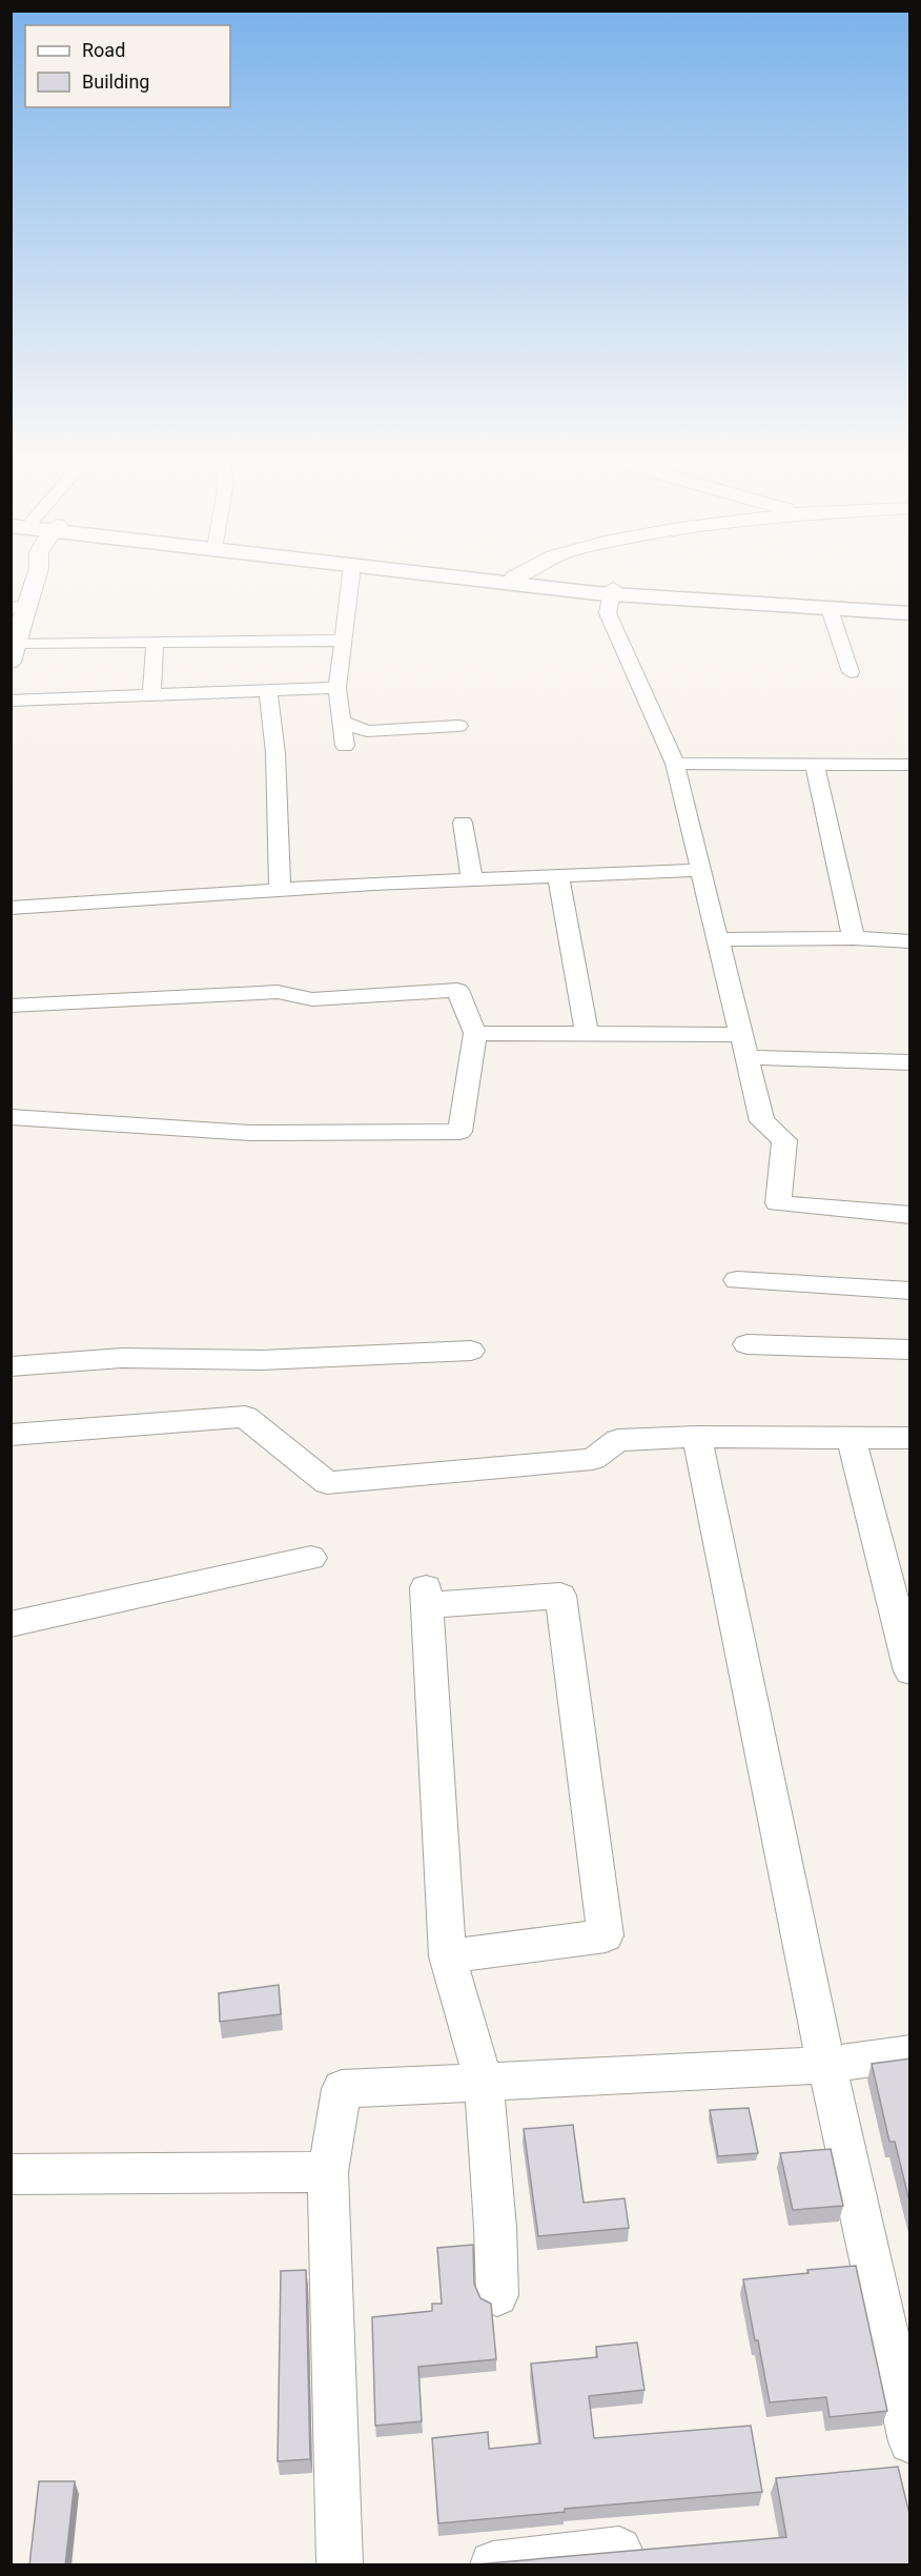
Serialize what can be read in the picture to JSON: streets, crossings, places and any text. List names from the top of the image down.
{
  "legend": ["Road", "Building"]
}
